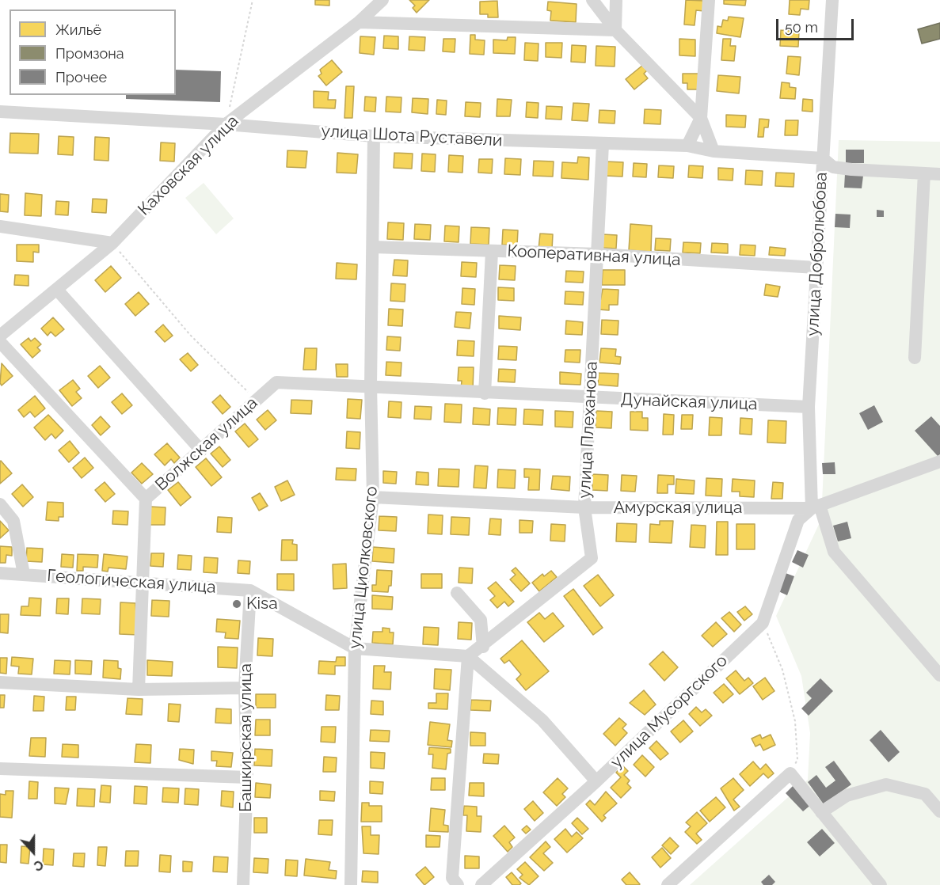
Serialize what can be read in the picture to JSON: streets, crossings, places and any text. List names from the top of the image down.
{
  "streets": {
    "street": [
      "улица Шота Руставели",
      "Каховская улица",
      "улица Добролюбова",
      "Кооперативная улица",
      "Дунайская улица",
      "улица Плеханова",
      "Волжская улица",
      "Амурская улица",
      "улица Циолковского",
      "Геологическая улица",
      "улица Мусоргского",
      "Башкирская улица"
    ]
  },
  "crossings": [
    ["улица Шота Руставели", "Каховская улица"],
    ["улица Шота Руставели", "улица Добролюбова"],
    ["улица Шота Руставели", "улица Плеханова"],
    ["улица Шота Руставели", "улица Циолковского"],
    ["улица Добролюбова", "Кооперативная улица"],
    ["улица Добролюбова", "Дунайская улица"],
    ["улица Добролюбова", "Амурская улица"],
    ["улица Добролюбова", "улица Мусоргского"],
    ["Кооперативная улица", "улица Плеханова"],
    ["Кооперативная улица", "улица Циолковского"],
    ["Дунайская улица", "улица Плеханова"],
    ["Дунайская улица", "Волжская улица"],
    ["Дунайская улица", "улица Циолковского"],
    ["улица Плеханова", "Амурская улица"],
    ["улица Плеханова", "Геологическая улица"],
    ["Волжская улица", "улица Циолковского"],
    ["Волжская улица", "Геологическая улица"],
    ["Амурская улица", "улица Циолковского"],
    ["Амурская улица", "улица Мусоргского"],
    ["улица Циолковского", "Геологическая улица"],
    ["Геологическая улица", "Башкирская улица"]
  ],
  "places": ["Kisa"],
  "legend": ["Жильё", "Промзона", "Прочее"],
  "scale_bar": "50 m",
  "north": "bottom"
}
